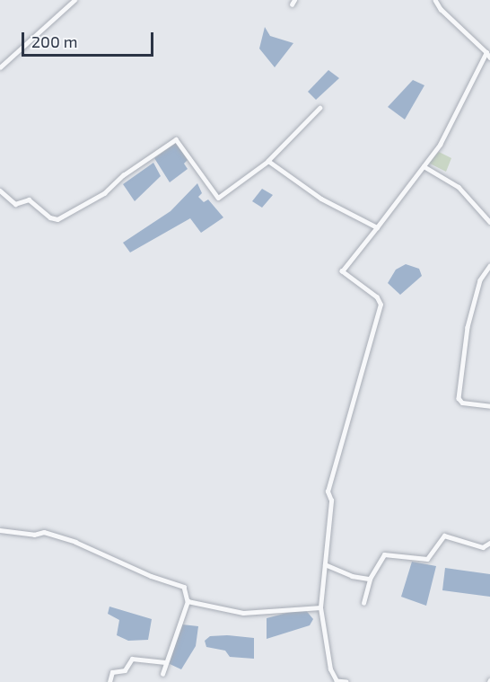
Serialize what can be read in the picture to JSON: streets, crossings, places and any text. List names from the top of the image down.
{
  "scale_bar": "200 m"
}
